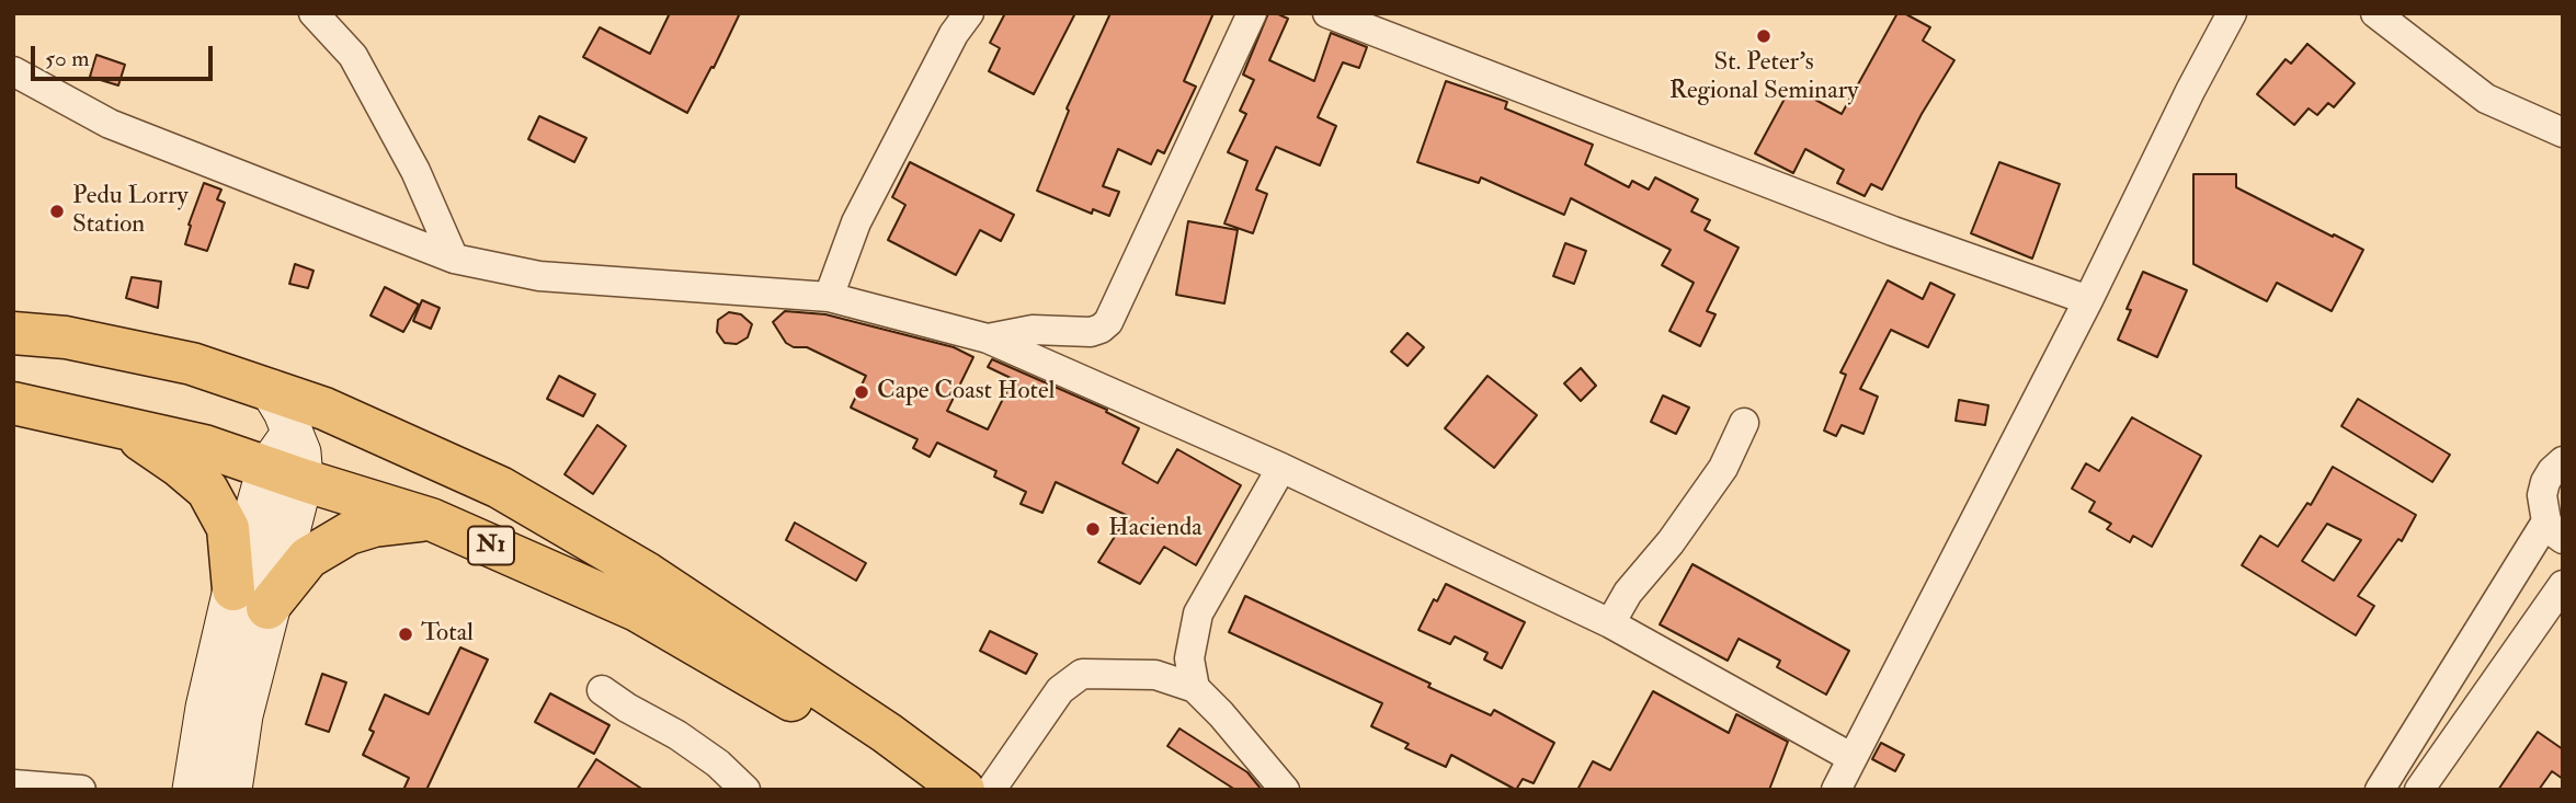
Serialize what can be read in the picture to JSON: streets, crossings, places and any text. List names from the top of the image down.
{
  "streets": {
    "highway": ["N1"]
  },
  "places": [
    "St. Peter’s Regional Seminary",
    "Pedu Lorry Station",
    "Cape Coast Hotel",
    "Hacienda",
    "Total"
  ],
  "scale_bar": "50 m"
}
